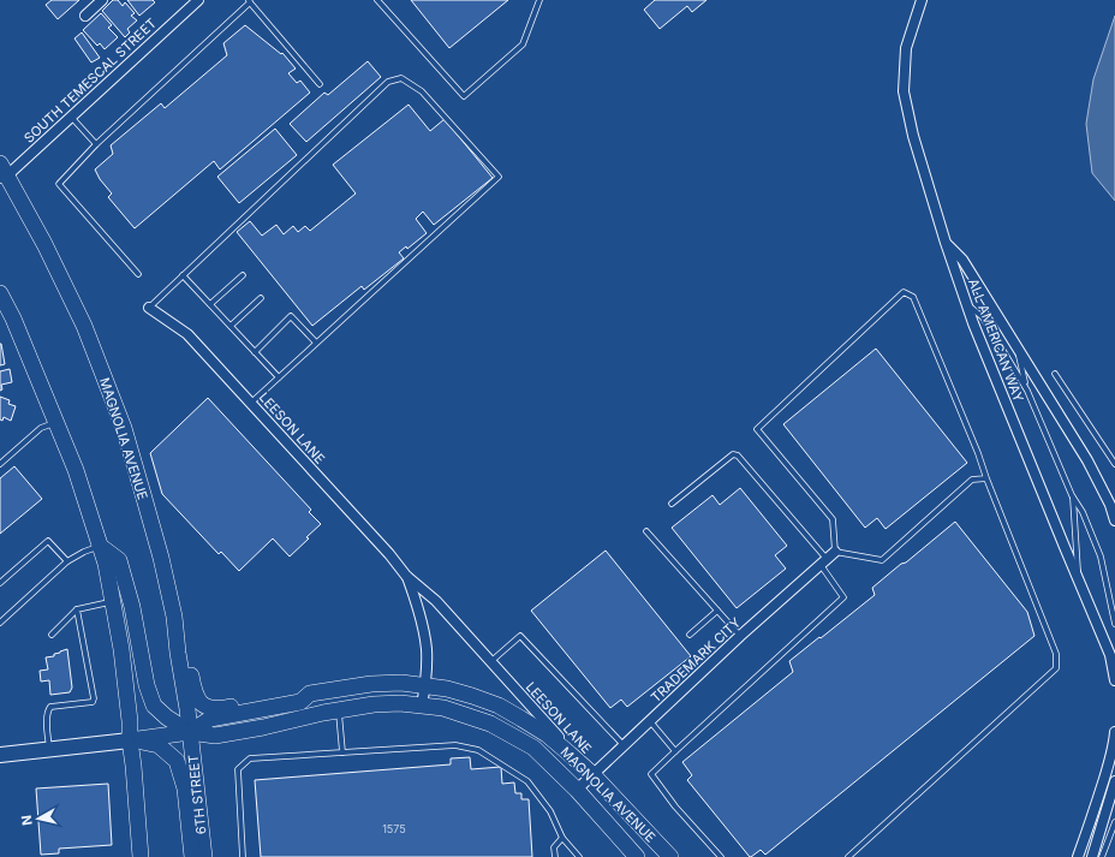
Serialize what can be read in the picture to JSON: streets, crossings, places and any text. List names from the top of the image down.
{
  "streets": {
    "main road": ["MAGNOLIA AVENUE", "6TH STREET"],
    "street": [
      "SOUTH TEMESCAL STREET",
      "ALL AMERICAN WAY",
      "LEESON LANE",
      "TRADEMARK CITY"
    ]
  },
  "crossings": [
    ["SOUTH TEMESCAL STREET", "MAGNOLIA AVENUE"],
    ["LEESON LANE", "MAGNOLIA AVENUE"],
    ["LEESON LANE", "TRADEMARK CITY"],
    ["MAGNOLIA AVENUE", "TRADEMARK CITY"],
    ["MAGNOLIA AVENUE", "6TH STREET"]
  ],
  "house_numbers": ["1575"],
  "north": "left"
}
